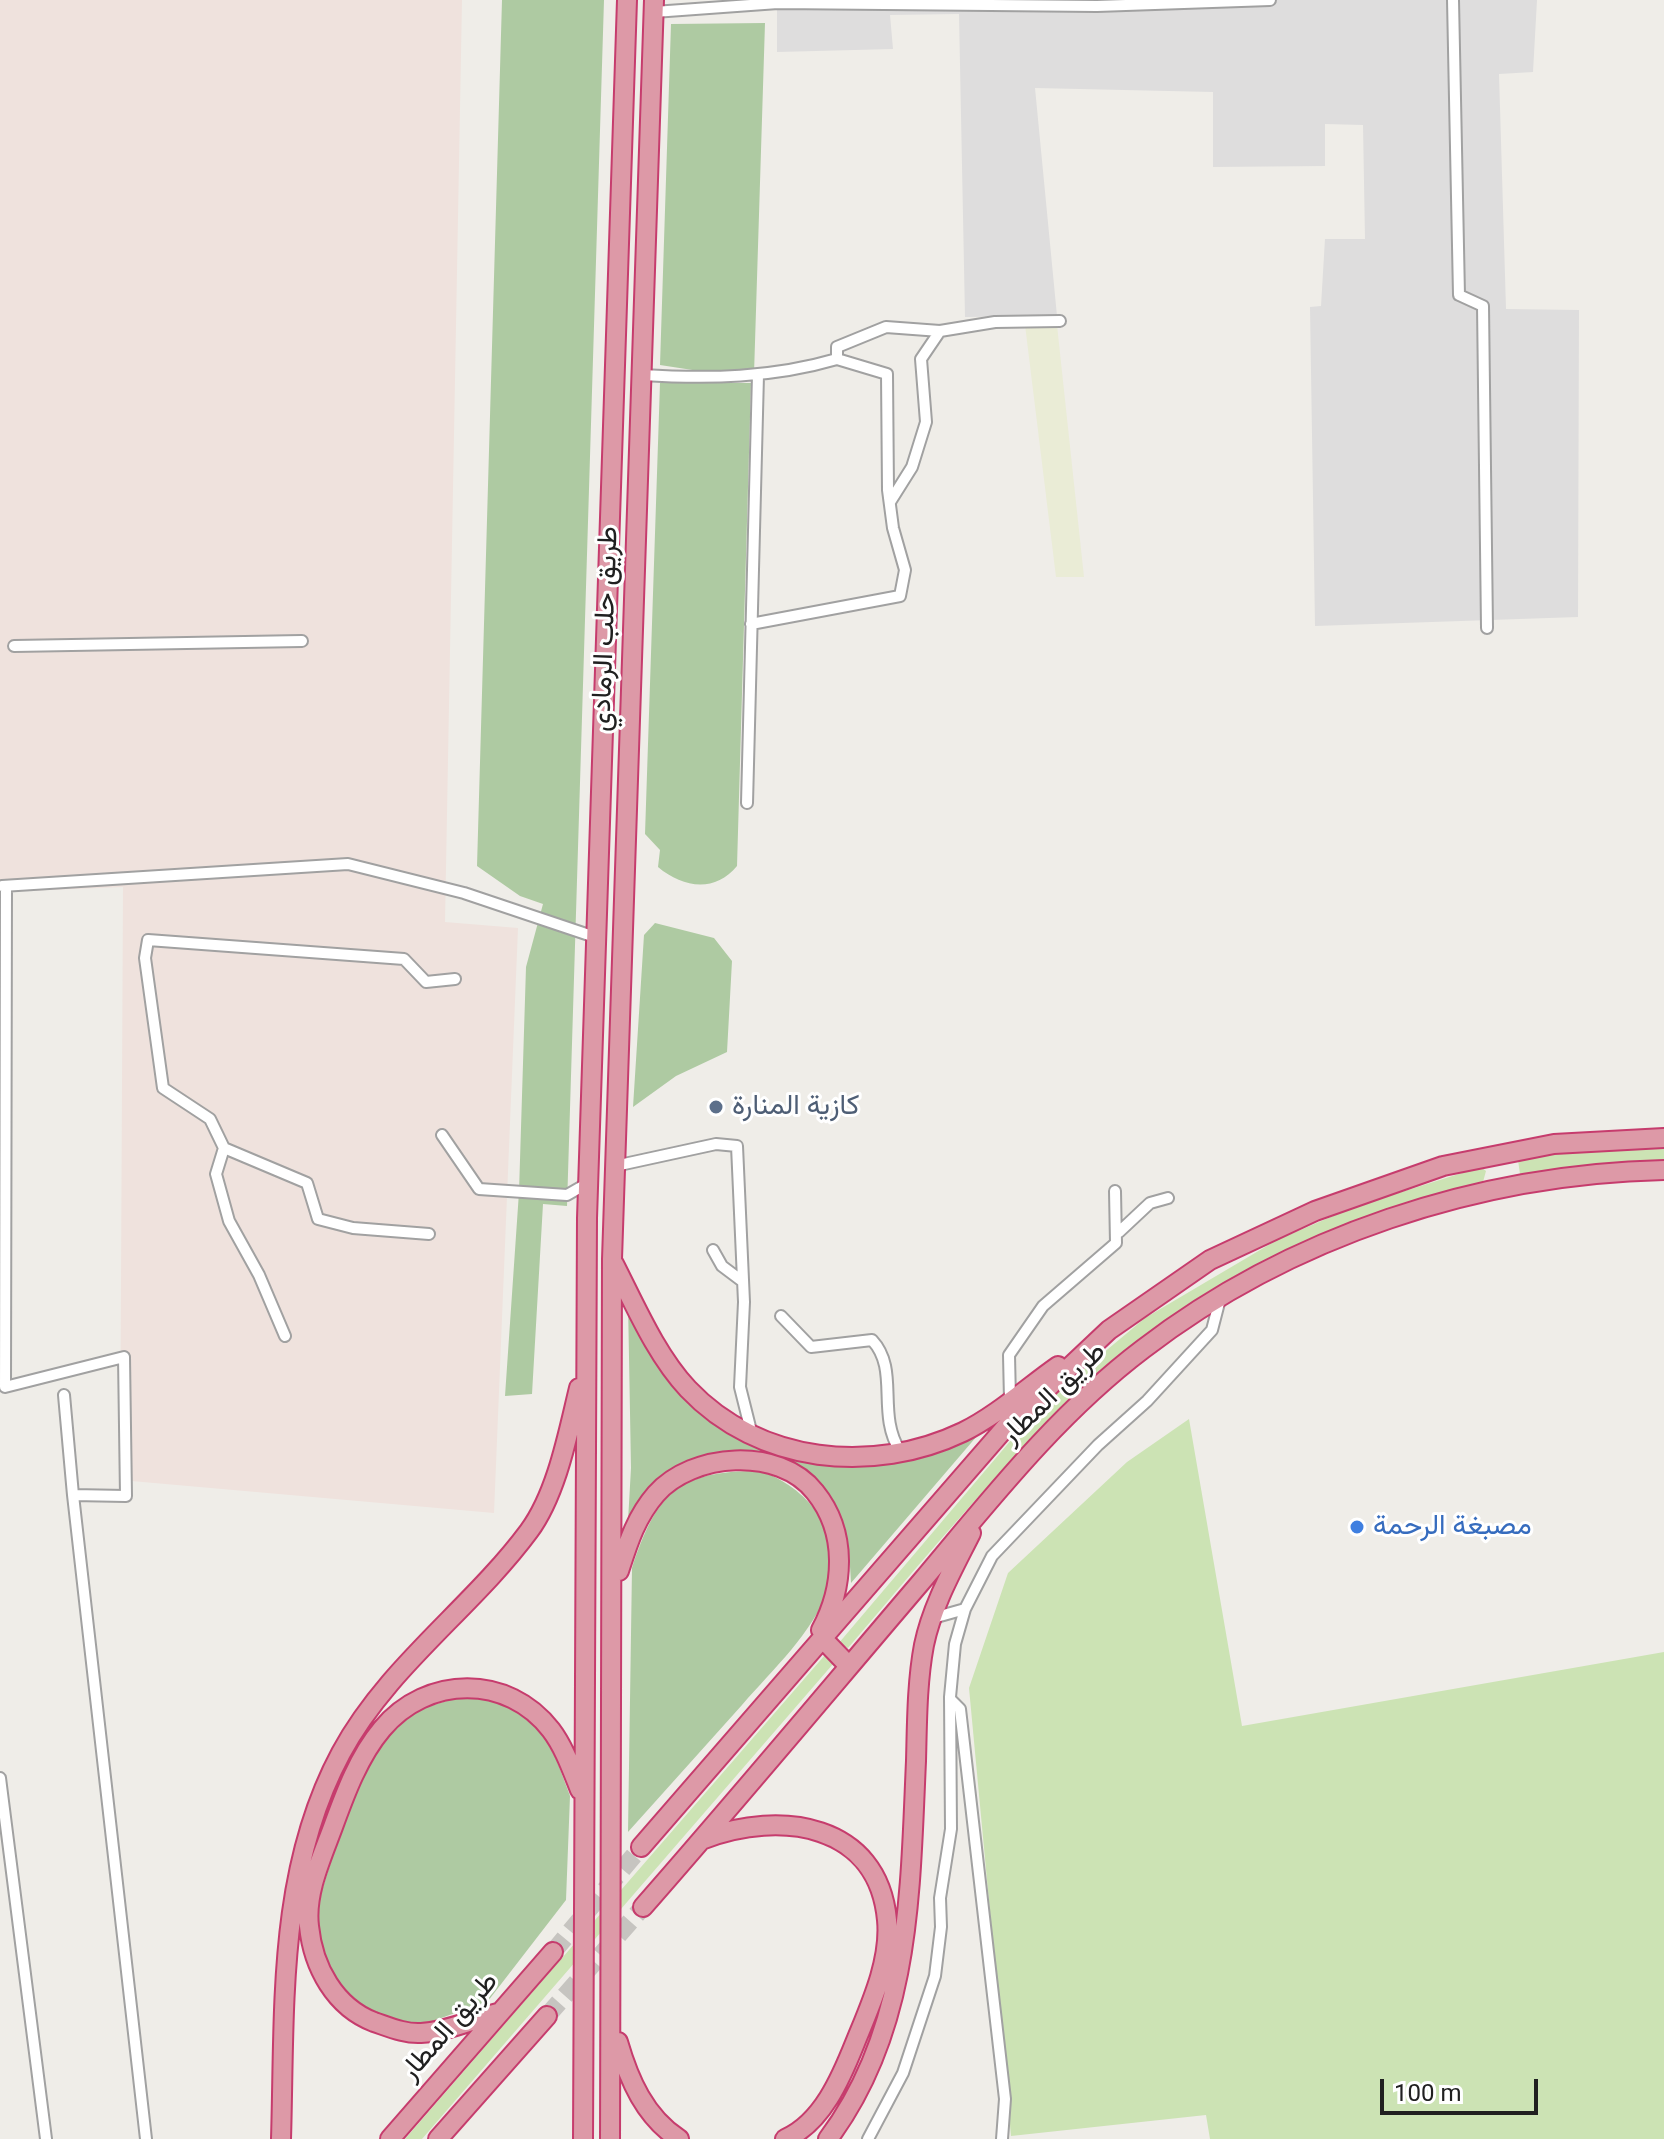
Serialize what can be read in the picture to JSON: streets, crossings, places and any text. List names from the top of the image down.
{
  "streets": {
    "highway": ["طريق حلب الرمادي", "طريق المطار"]
  },
  "places": ["كازية المنارة", "مصبغة الرحمة"],
  "scale_bar": "100 m"
}
